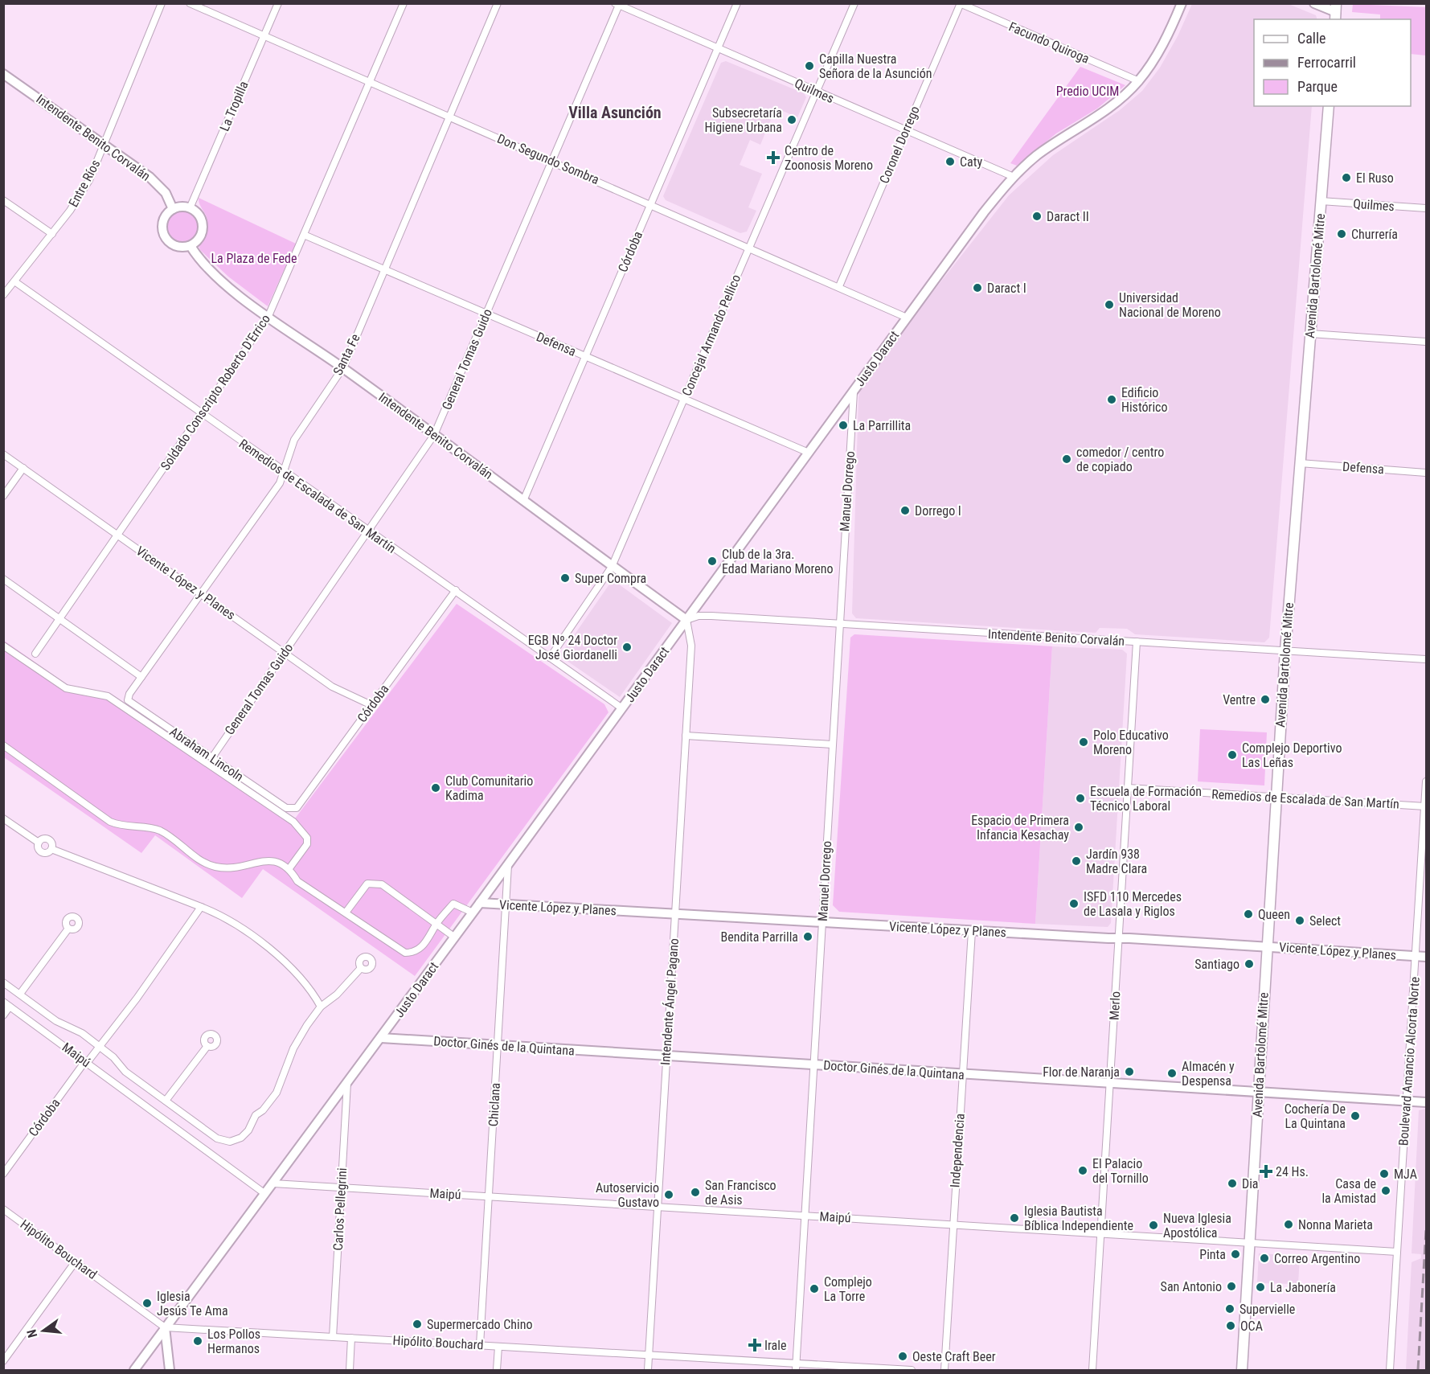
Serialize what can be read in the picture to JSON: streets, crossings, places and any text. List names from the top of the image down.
{
  "streets": {
    "main road": ["Avenida Bartolomé Mitre"],
    "street": [
      "Facundo Quiroga",
      "Quilmes",
      "La Tropilla",
      "Intendente Benito Corvalán",
      "Coronel Dorrego",
      "Don Segundo Sombra",
      "Entre Ríos",
      "Córdoba",
      "Concejal Armando Pellico",
      "Defensa",
      "Santa Fe",
      "Justo Daract",
      "General Tomas Guido",
      "Soldado Conscripto Roberto D'Errico",
      "Manuel Dorrego",
      "Remedios de Escalada de San Martín",
      "Vicente López y Planes",
      "Abraham Lincoln",
      "Intendente Ángel Pagano",
      "Merlo",
      "Doctor Ginés de la Quintana",
      "Maipú",
      "Boulevard Amancio Alcorta Norte",
      "Chiclana",
      "Independencia",
      "Carlos Pellegrini",
      "Hipólito Bouchard"
    ]
  },
  "crossings": [
    ["Facundo Quiroga", "Coronel Dorrego"],
    ["Facundo Quiroga", "Justo Daract"],
    ["Quilmes", "Coronel Dorrego"],
    ["Quilmes", "Córdoba"],
    ["Quilmes", "Avenida Bartolomé Mitre"],
    ["Quilmes", "Concejal Armando Pellico"],
    ["Quilmes", "Justo Daract"],
    ["Quilmes", "General Tomas Guido"],
    ["La Tropilla", "Intendente Benito Corvalán"],
    ["La Tropilla", "Don Segundo Sombra"],
    ["Intendente Benito Corvalán", "Entre Ríos"],
    ["Intendente Benito Corvalán", "Córdoba"],
    ["Intendente Benito Corvalán", "Avenida Bartolomé Mitre"],
    ["Intendente Benito Corvalán", "Concejal Armando Pellico"],
    ["Intendente Benito Corvalán", "Santa Fe"],
    ["Intendente Benito Corvalán", "Justo Daract"],
    ["Intendente Benito Corvalán", "General Tomas Guido"],
    ["Intendente Benito Corvalán", "Soldado Conscripto Roberto D'Errico"],
    ["Intendente Benito Corvalán", "Manuel Dorrego"],
    ["Intendente Benito Corvalán", "Intendente Ángel Pagano"],
    ["Intendente Benito Corvalán", "Merlo"],
    ["Coronel Dorrego", "Don Segundo Sombra"],
    ["Don Segundo Sombra", "Córdoba"],
    ["Don Segundo Sombra", "Concejal Armando Pellico"],
    ["Don Segundo Sombra", "Santa Fe"],
    ["Don Segundo Sombra", "Justo Daract"],
    ["Don Segundo Sombra", "General Tomas Guido"],
    ["Don Segundo Sombra", "Soldado Conscripto Roberto D'Errico"],
    ["Entre Ríos", "Remedios de Escalada de San Martín"],
    ["Córdoba", "Defensa"],
    ["Córdoba", "Remedios de Escalada de San Martín"],
    ["Córdoba", "Vicente López y Planes"],
    ["Córdoba", "Abraham Lincoln"],
    ["Córdoba", "Maipú"],
    ["Avenida Bartolomé Mitre", "Defensa"],
    ["Avenida Bartolomé Mitre", "Remedios de Escalada de San Martín"],
    ["Avenida Bartolomé Mitre", "Vicente López y Planes"],
    ["Avenida Bartolomé Mitre", "Doctor Ginés de la Quintana"],
    ["Avenida Bartolomé Mitre", "Maipú"],
    ["Concejal Armando Pellico", "Defensa"],
    ["Concejal Armando Pellico", "Remedios de Escalada de San Martín"],
    ["Defensa", "Santa Fe"],
    ["Defensa", "Justo Daract"],
    ["Defensa", "General Tomas Guido"],
    ["Defensa", "Soldado Conscripto Roberto D'Errico"],
    ["Santa Fe", "Remedios de Escalada de San Martín"],
    ["Santa Fe", "Vicente López y Planes"],
    ["Santa Fe", "Abraham Lincoln"],
    ["Justo Daract", "Manuel Dorrego"],
    ["Justo Daract", "Remedios de Escalada de San Martín"],
    ["Justo Daract", "Vicente López y Planes"],
    ["Justo Daract", "Intendente Ángel Pagano"],
    ["Justo Daract", "Doctor Ginés de la Quintana"],
    ["Justo Daract", "Maipú"],
    ["Justo Daract", "Chiclana"],
    ["Justo Daract", "Carlos Pellegrini"],
    ["Justo Daract", "Hipólito Bouchard"],
    ["General Tomas Guido", "Remedios de Escalada de San Martín"],
    ["General Tomas Guido", "Vicente López y Planes"],
    ["General Tomas Guido", "Abraham Lincoln"],
    ["Soldado Conscripto Roberto D'Errico", "Remedios de Escalada de San Martín"],
    ["Soldado Conscripto Roberto D'Errico", "Vicente López y Planes"],
    ["Manuel Dorrego", "Vicente López y Planes"],
    ["Manuel Dorrego", "Doctor Ginés de la Quintana"],
    ["Manuel Dorrego", "Maipú"],
    ["Manuel Dorrego", "Hipólito Bouchard"],
    ["Remedios de Escalada de San Martín", "Merlo"],
    ["Remedios de Escalada de San Martín", "Boulevard Amancio Alcorta Norte"],
    ["Vicente López y Planes", "Intendente Ángel Pagano"],
    ["Vicente López y Planes", "Merlo"],
    ["Vicente López y Planes", "Boulevard Amancio Alcorta Norte"],
    ["Vicente López y Planes", "Chiclana"],
    ["Vicente López y Planes", "Independencia"],
    ["Intendente Ángel Pagano", "Doctor Ginés de la Quintana"],
    ["Intendente Ángel Pagano", "Maipú"],
    ["Intendente Ángel Pagano", "Hipólito Bouchard"],
    ["Merlo", "Doctor Ginés de la Quintana"],
    ["Merlo", "Maipú"],
    ["Doctor Ginés de la Quintana", "Boulevard Amancio Alcorta Norte"],
    ["Doctor Ginés de la Quintana", "Chiclana"],
    ["Doctor Ginés de la Quintana", "Independencia"],
    ["Maipú", "Boulevard Amancio Alcorta Norte"],
    ["Maipú", "Chiclana"],
    ["Maipú", "Independencia"],
    ["Maipú", "Carlos Pellegrini"],
    ["Chiclana", "Hipólito Bouchard"],
    ["Carlos Pellegrini", "Hipólito Bouchard"]
  ],
  "districts": ["Villa Asunción"],
  "parks": ["Predio UCIM", "La Plaza de Fede"],
  "places": {
    "other": [
      "Capilla Nuestra Señora de la Asunción",
      "Subsecretaría Higiene Urbana",
      "Caty",
      "El Ruso",
      "Daract II",
      "Churrería",
      "Daract I",
      "Universidad Nacional de Moreno",
      "Edificio Histórico",
      "La Parrillita",
      "comedor / centro de copiado",
      "Dorrego I",
      "Club de la 3ra. Edad Mariano Moreno",
      "Super Compra",
      "EGB Nº 24 Doctor José Giordanelli",
      "Ventre",
      "Polo Educativo Moreno",
      "Complejo Deportivo Las Leñas",
      "Club Comunitario Kadima",
      "Escuela de Formación Técnico Laboral",
      "Espacio de Primera Infancia Kesachay",
      "Jardín 938 Madre Clara",
      "ISFD 110 Mercedes de Lasala y Riglos",
      "Queen",
      "Select",
      "Bendita Parrilla",
      "Santiago",
      "Flor de Naranja",
      "Almacén y Despensa",
      "Cochería De La Quintana",
      "El Palacio del Tornillo",
      "MJA",
      "Dia",
      "Casa de la Amistad",
      "San Francisco de Asis",
      "Autoservicio Gustavo",
      "Iglesia Bautista Bíblica Independiente",
      "Nonna Marieta",
      "Nueva Iglesia Apostólica",
      "Pinta",
      "Correo Argentino",
      "San Antonio",
      "La Jabonería",
      "Complejo La Torre",
      "Iglesia Jesús Te Ama",
      "Supervielle",
      "Supermercado Chino",
      "OCA",
      "Los Pollos Hermanos",
      "Oeste Craft Beer"
    ],
    "health": ["Centro de Zoonosis Moreno", "24 Hs.", "Irale"]
  },
  "legend": ["Calle", "Ferrocarril", "Parque"],
  "north": "left"
}
